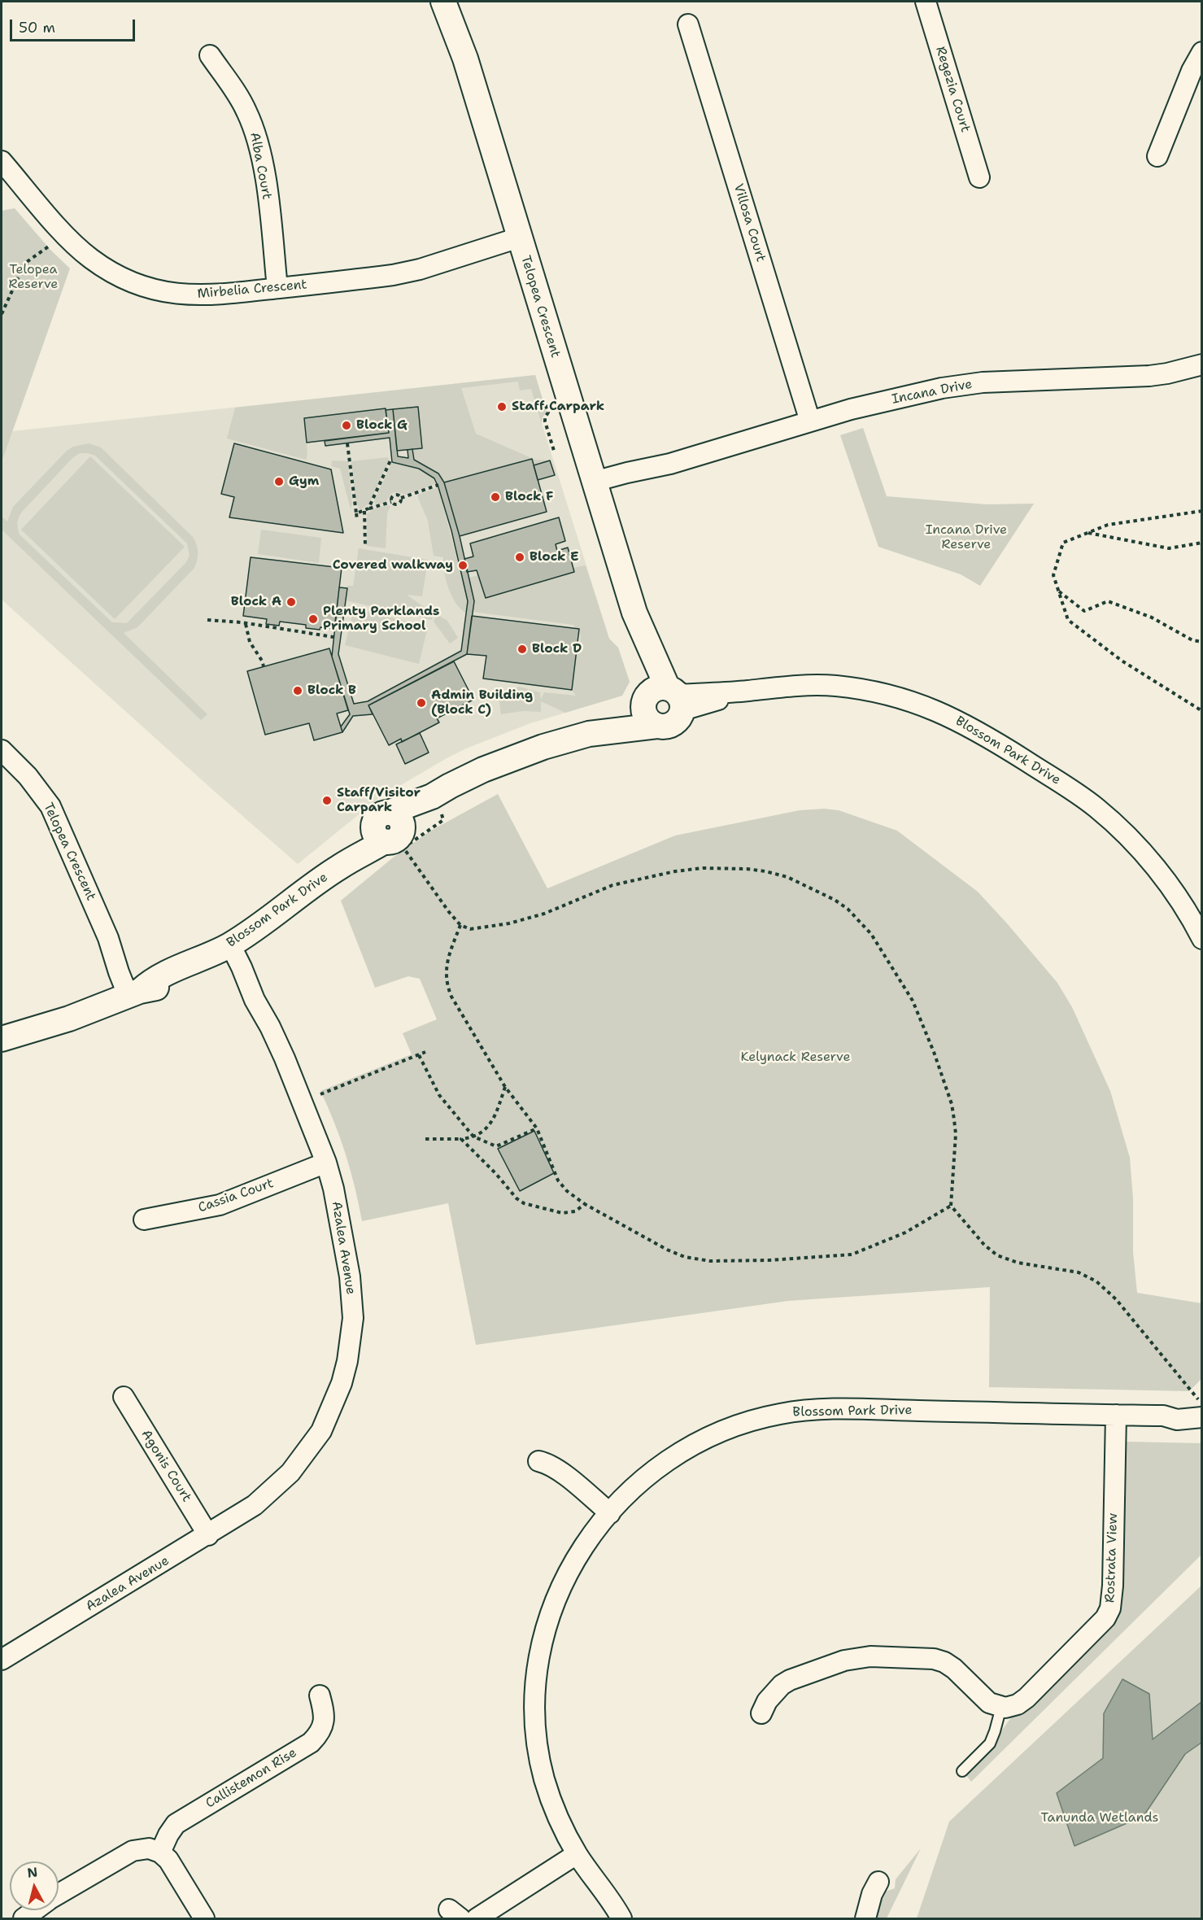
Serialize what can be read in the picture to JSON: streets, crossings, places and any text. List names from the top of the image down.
{
  "streets": {
    "street": [
      "Regezia Court",
      "Alba Court",
      "Villosa Court",
      "Mirbelia Crescent",
      "Telopea Crescent",
      "Incana Drive",
      "Blossom Park Drive",
      "Cassia Court",
      "Azalea Avenue",
      "Agonis Court",
      "Rostrata View",
      "Callistemon Rise"
    ]
  },
  "crossings": [
    ["Alba Court", "Mirbelia Crescent"],
    ["Villosa Court", "Incana Drive"],
    ["Mirbelia Crescent", "Telopea Crescent"],
    ["Telopea Crescent", "Incana Drive"],
    ["Telopea Crescent", "Blossom Park Drive"],
    ["Blossom Park Drive", "Azalea Avenue"],
    ["Blossom Park Drive", "Rostrata View"],
    ["Cassia Court", "Azalea Avenue"],
    ["Azalea Avenue", "Agonis Court"]
  ],
  "parks": [
    "Telopea Reserve",
    "Incana Drive Reserve",
    "Kelynack Reserve",
    "Tanunda Wetlands"
  ],
  "places": [
    "Staff Carpark",
    "Block G",
    "Gym",
    "Block F",
    "Block E",
    "Covered walkway",
    "Block A",
    "Plenty Parklands Primary School",
    "Block D",
    "Block B",
    "Admin Building (Block C)",
    "Staff/Visitor Carpark"
  ],
  "scale_bar": "50 m",
  "north": "top"
}
